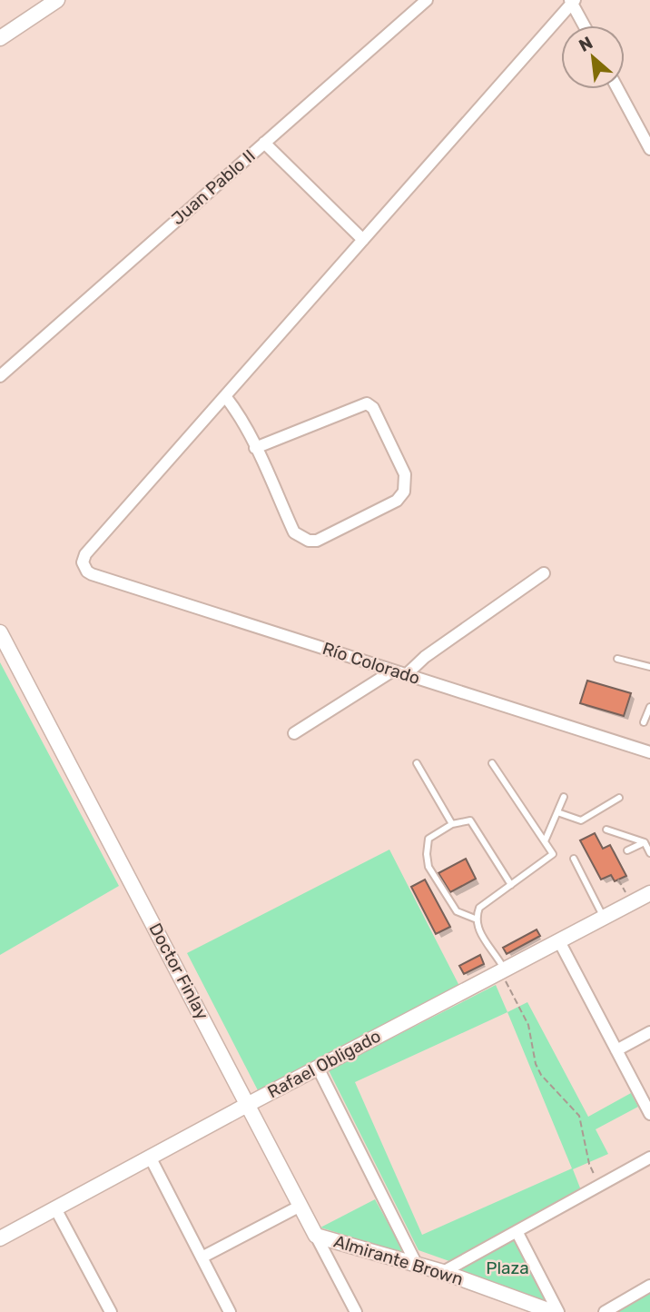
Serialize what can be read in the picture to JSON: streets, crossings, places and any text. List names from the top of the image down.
{
  "streets": {
    "street": [
      "Juan Pablo II",
      "Río Colorado",
      "Doctor Finlay",
      "Rafael Obligado",
      "Almirante Brown"
    ]
  },
  "crossings": [
    ["Doctor Finlay", "Rafael Obligado"],
    ["Doctor Finlay", "Almirante Brown"]
  ],
  "parks": ["Plaza"],
  "north": "top left"
}
